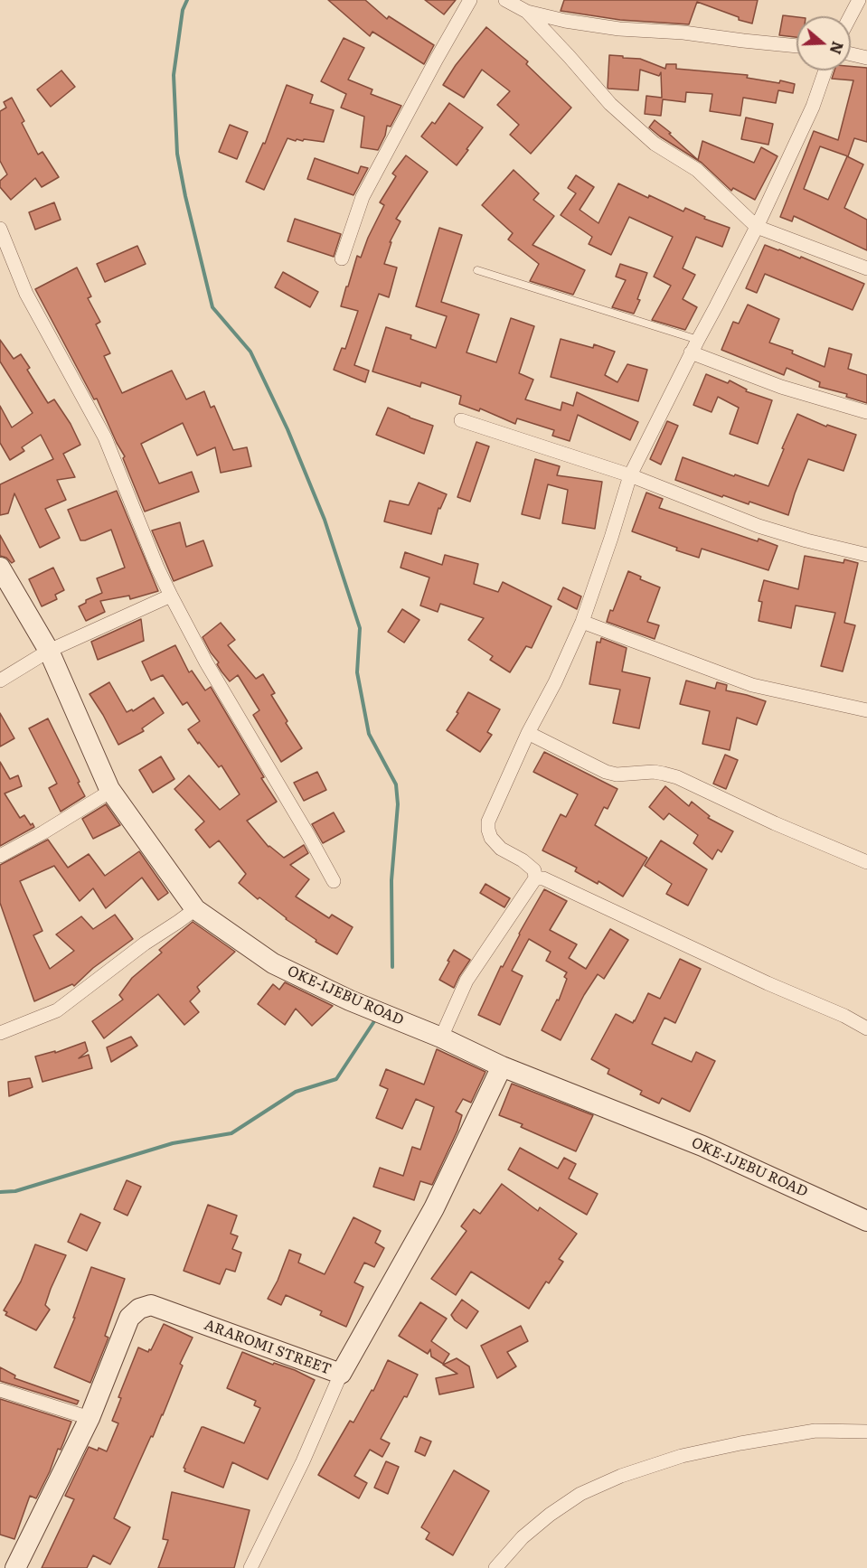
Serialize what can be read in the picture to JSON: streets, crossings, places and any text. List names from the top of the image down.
{
  "streets": {
    "main road": ["OKE-IJEBU ROAD", "ARAROMI STREET"]
  },
  "crossings": [
    ["OKE-IJEBU ROAD", "ARAROMI STREET"]
  ],
  "north": "right"
}
